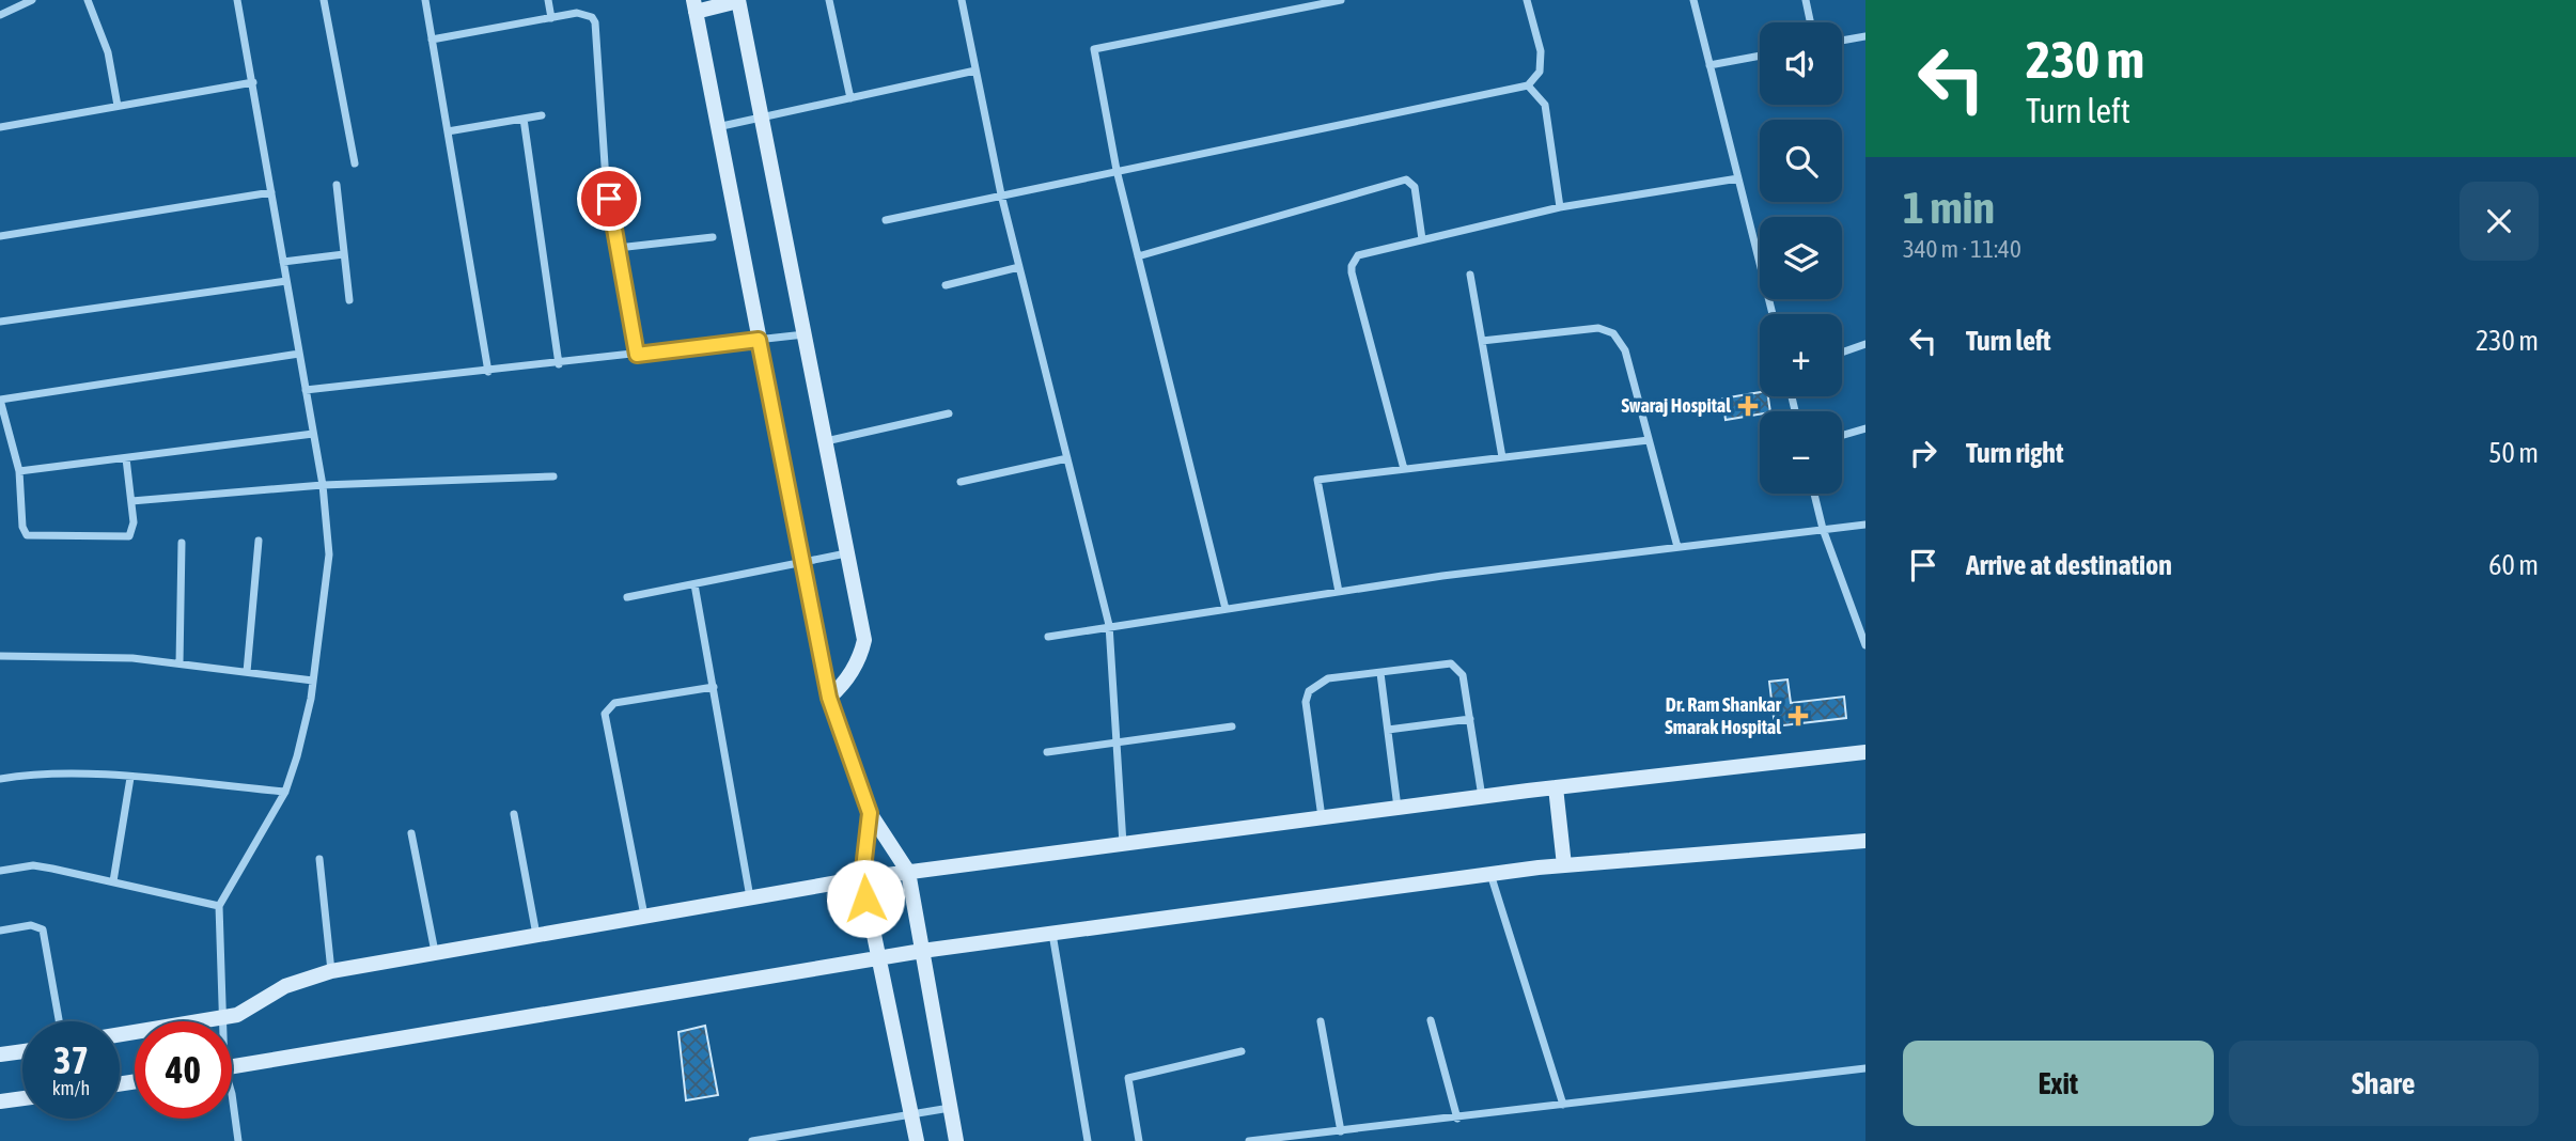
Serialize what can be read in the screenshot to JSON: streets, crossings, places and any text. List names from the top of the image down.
{
  "places": {
    "health": ["Swaraj Hospital", "Dr. Ram Shankar Smarak Hospital"]
  },
  "page": {
    "turn": ["230 m", "Turn left"],
    "map_buttons": ["+", "−"],
    "heading": ["1 min", "340 m · 11:40"],
    "list": [
      {
        "name": "Turn left",
        "value": "230 m"
      },
      {
        "name": "Turn right",
        "value": "50 m"
      },
      {
        "name": "Arrive at destination",
        "value": "60 m"
      }
    ],
    "speed": "37 km/h",
    "limit": "40",
    "buttons": ["Exit", "Share"]
  }
}
